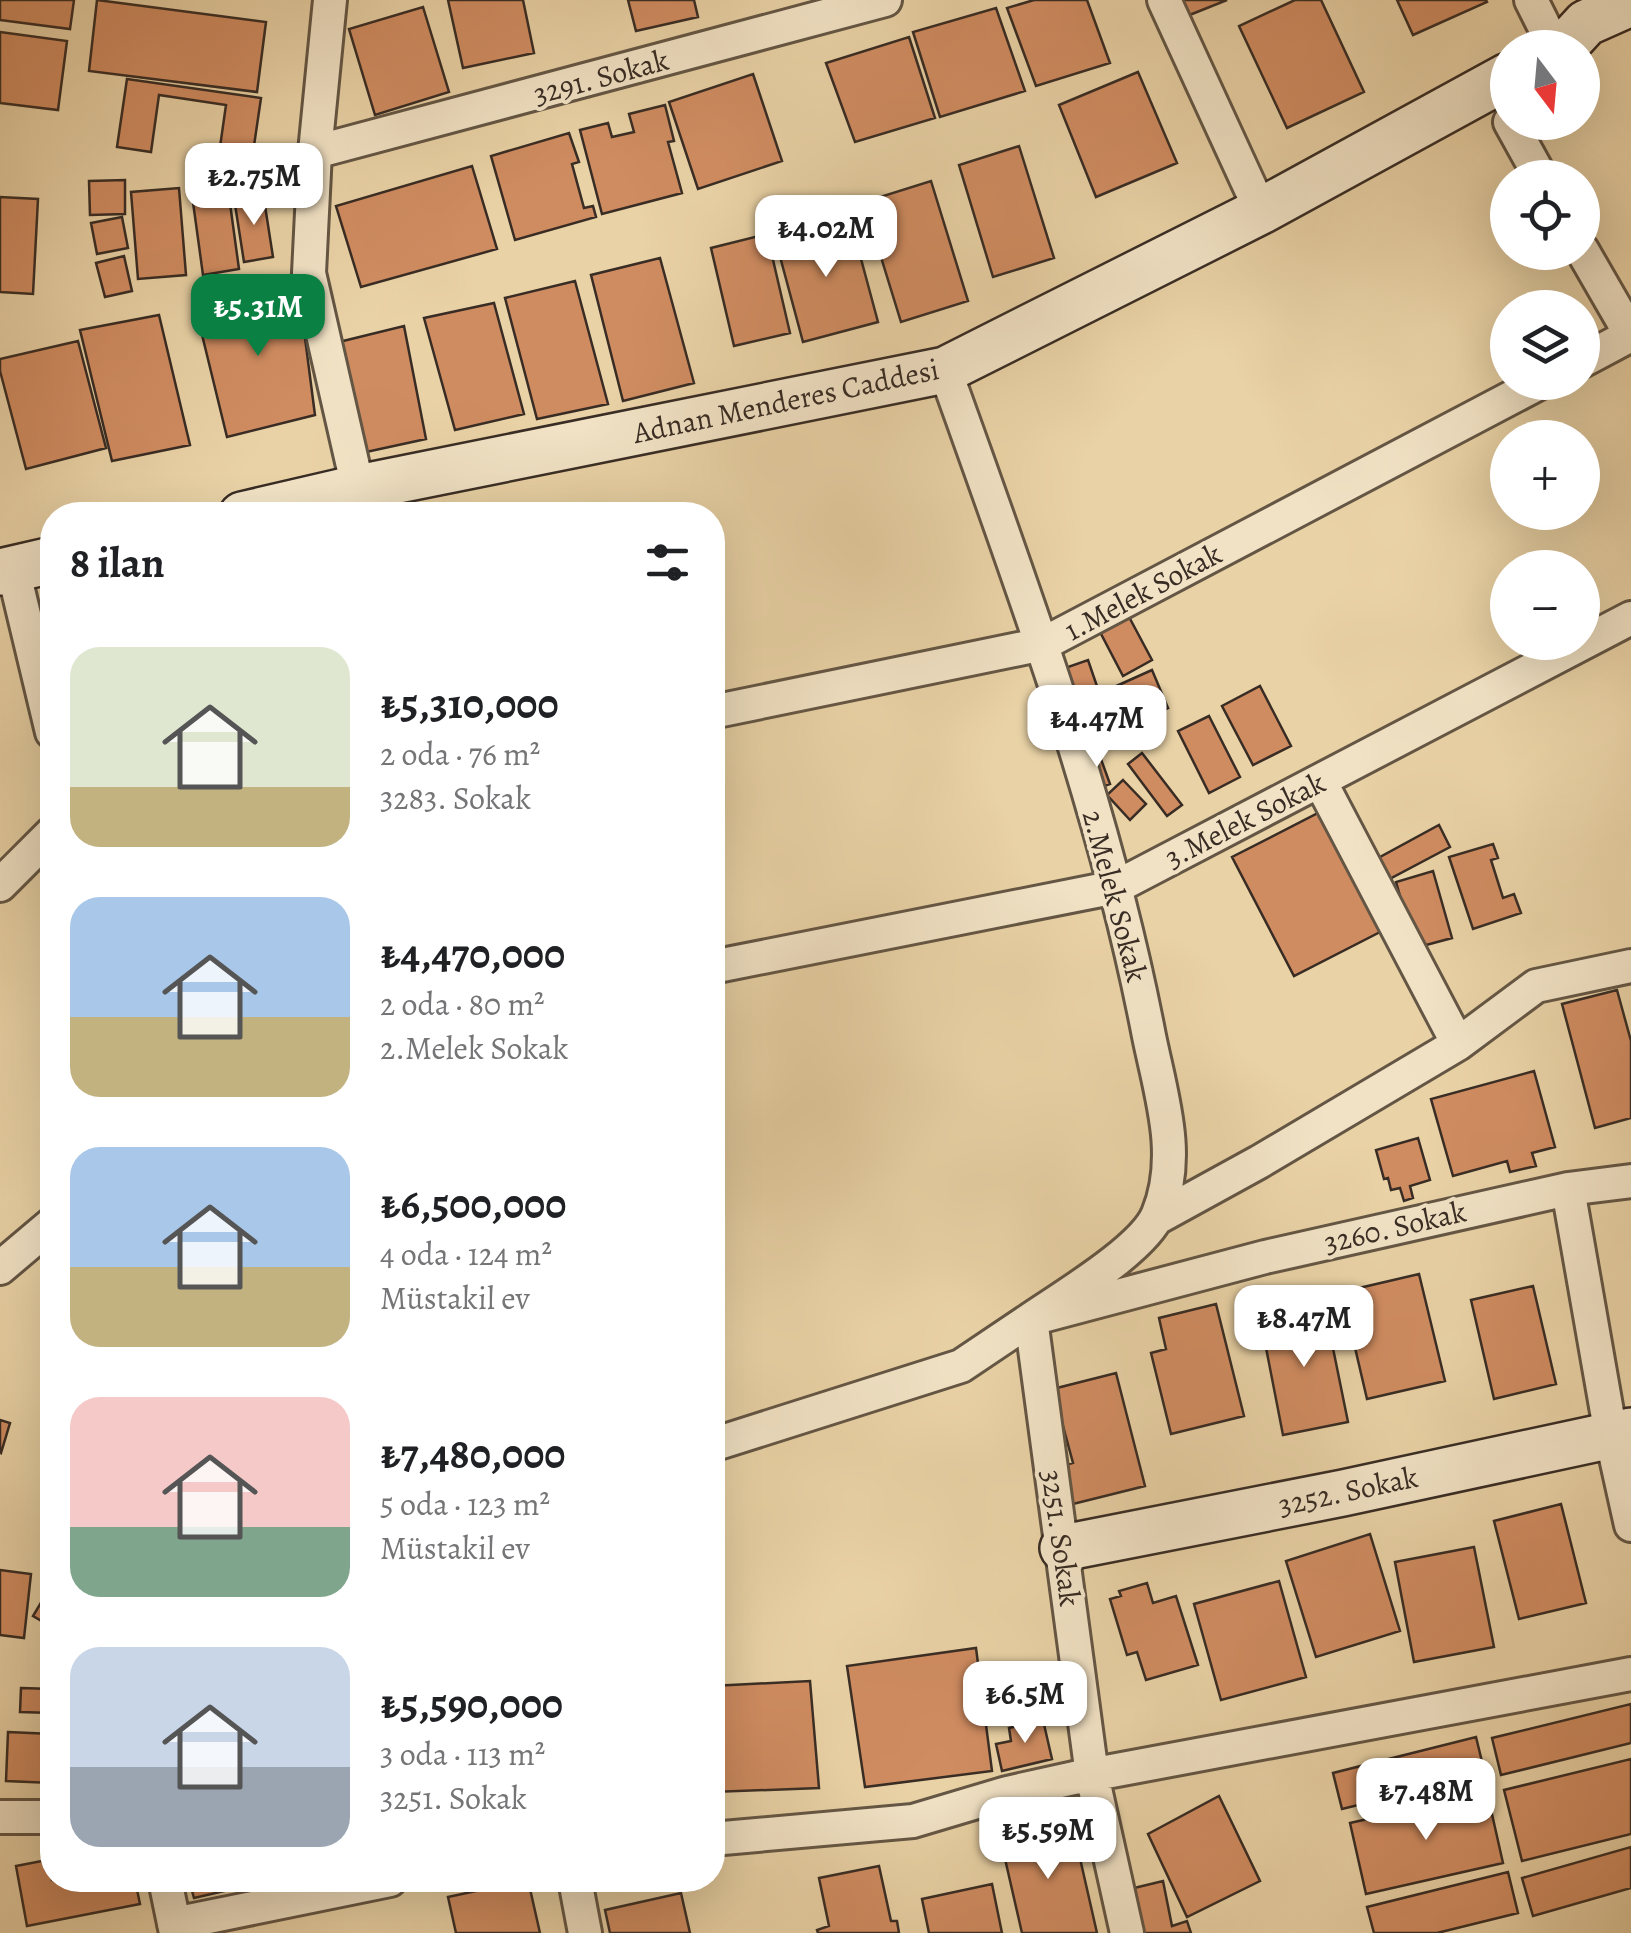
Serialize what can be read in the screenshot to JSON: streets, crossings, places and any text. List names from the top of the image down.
{
  "streets": {
    "main road": ["Adnan Menderes Caddesi", "3252. Sokak"],
    "street": [
      "3291. Sokak",
      "1.Melek Sokak",
      "3.Melek Sokak",
      "2.Melek Sokak",
      "3260. Sokak",
      "3251. Sokak"
    ]
  },
  "crossings": [
    ["Adnan Menderes Caddesi", "2.Melek Sokak"],
    ["1.Melek Sokak", "2.Melek Sokak"],
    ["3.Melek Sokak", "2.Melek Sokak"],
    ["2.Melek Sokak", "3260. Sokak"],
    ["2.Melek Sokak", "3251. Sokak"],
    ["3260. Sokak", "3251. Sokak"],
    ["3252. Sokak", "3251. Sokak"]
  ],
  "north": "bottom",
  "page": {
    "map_buttons": ["+", "−"],
    "price": [
      "₺2.75M",
      "₺4.02M",
      "₺5.31M",
      "₺4.47M",
      "₺8.47M",
      "₺6.5M",
      "₺7.48M",
      "₺5.59M"
    ],
    "heading": "8 ilan",
    "list": [
      {
        "name": "₺5,310,000",
        "note": "2 oda · 76 m² · 3283. Sokak"
      },
      {
        "name": "₺4,470,000",
        "note": "2 oda · 80 m² · 2.Melek Sokak"
      },
      {
        "name": "₺6,500,000",
        "note": "4 oda · 124 m² · Müstakil ev"
      },
      {
        "name": "₺7,480,000",
        "note": "5 oda · 123 m² · Müstakil ev"
      },
      {
        "name": "₺5,590,000",
        "note": "3 oda · 113 m² · 3251. Sokak"
      }
    ]
  }
}
